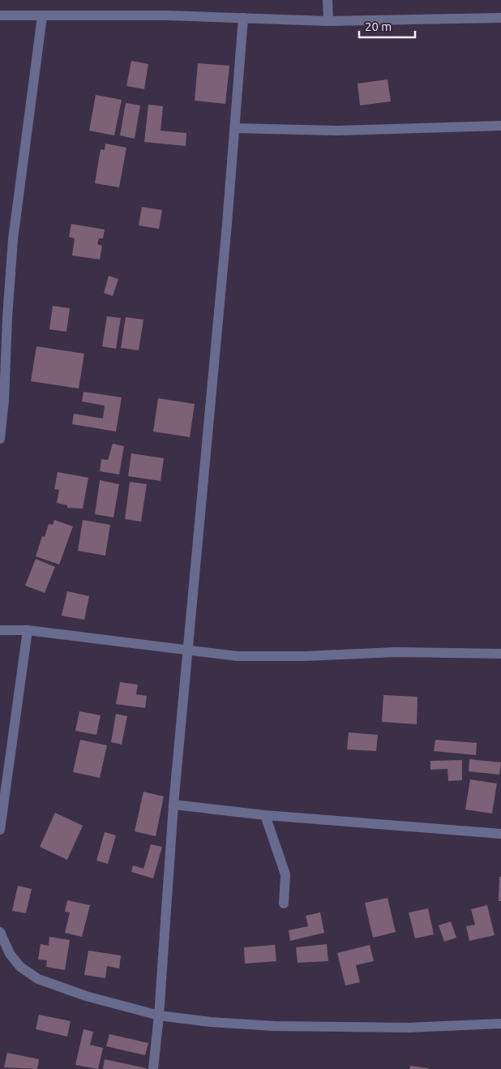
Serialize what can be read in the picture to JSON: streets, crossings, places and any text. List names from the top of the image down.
{
  "scale_bar": "20 m"
}
